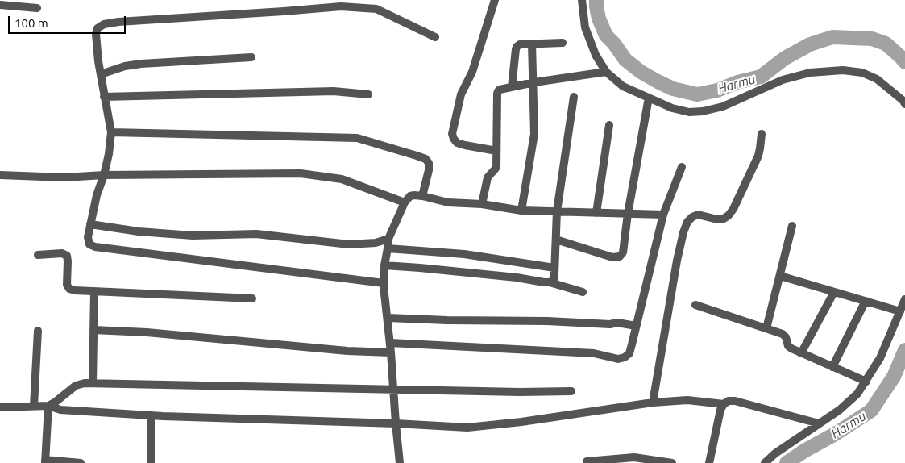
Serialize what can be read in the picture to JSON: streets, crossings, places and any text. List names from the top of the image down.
{
  "water": ["Harmu"],
  "scale_bar": "100 m"
}
